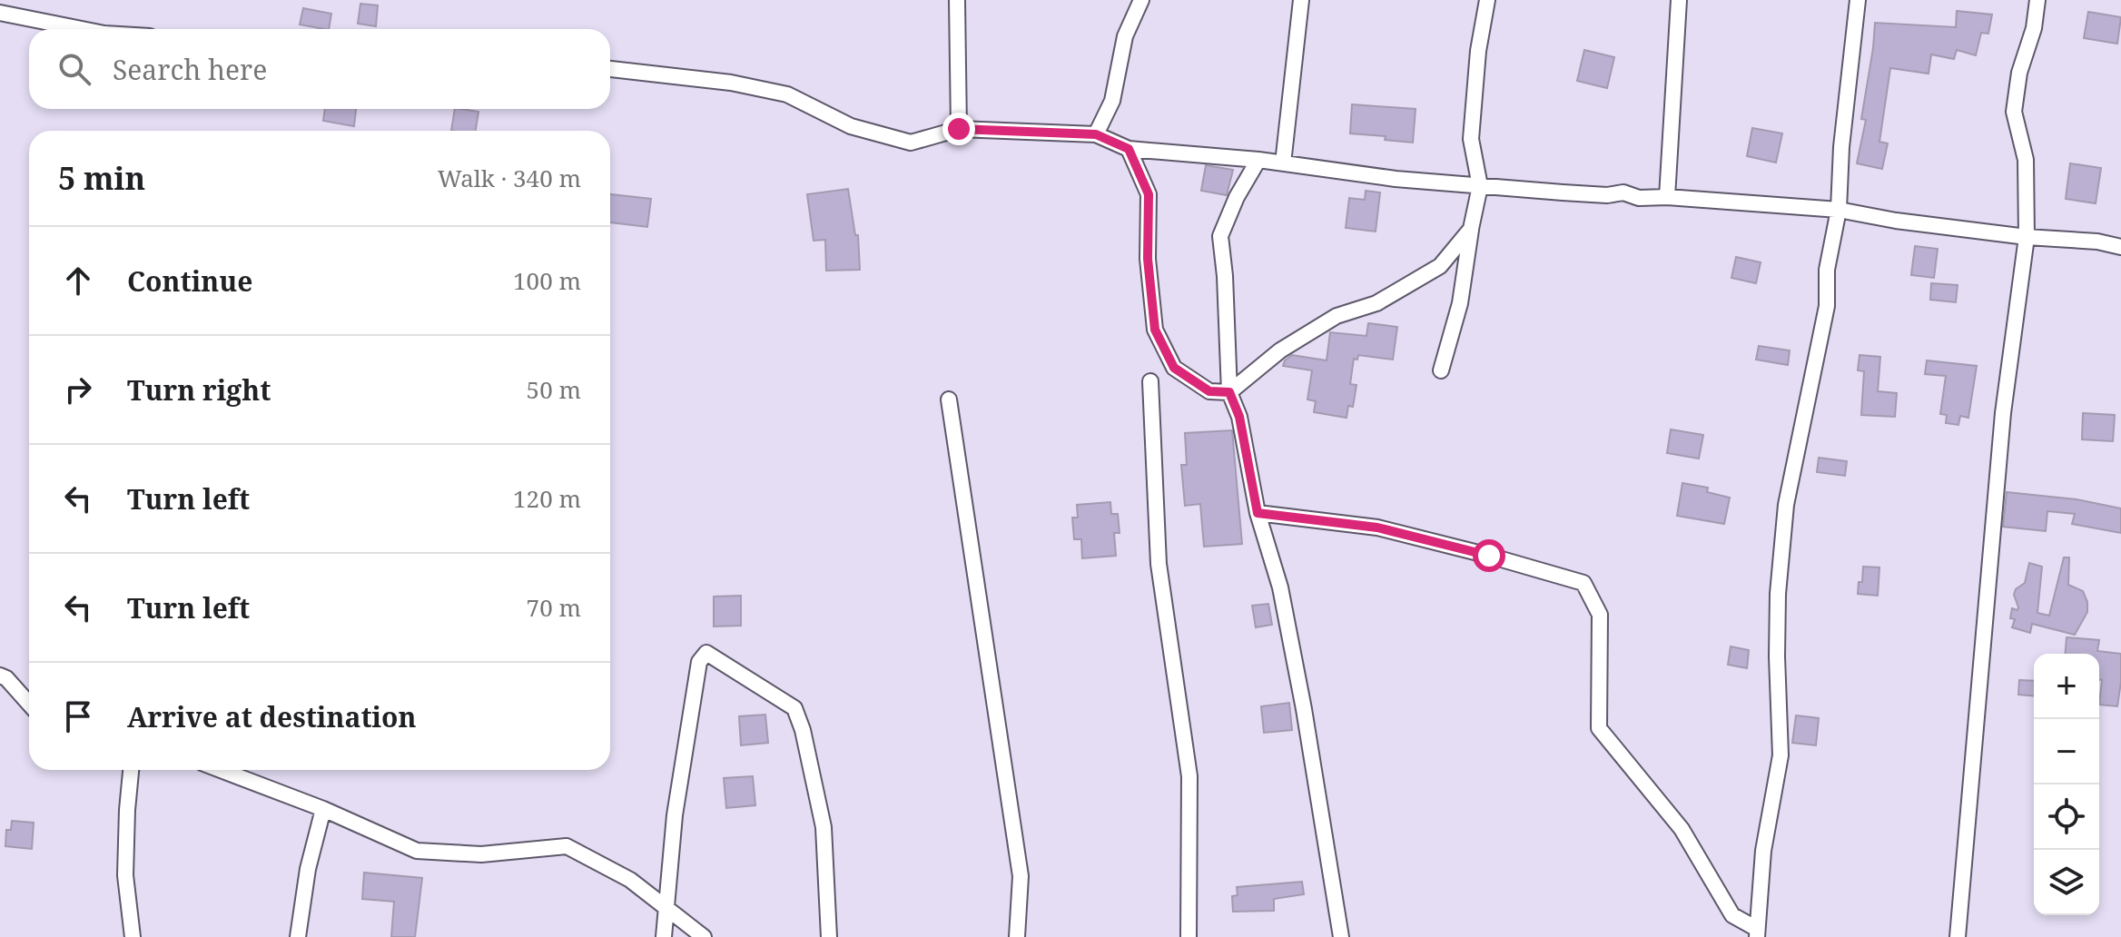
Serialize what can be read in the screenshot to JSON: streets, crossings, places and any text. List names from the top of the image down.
{
  "page": {
    "search": "Search here",
    "heading": ["5 min", "Walk · 340 m"],
    "list": [
      ["Continue", "100 m"],
      ["Turn right", "50 m"],
      ["Turn left", "120 m"],
      ["Turn left", "70 m"],
      "Arrive at destination"
    ],
    "map_buttons": ["+", "−"]
  }
}
